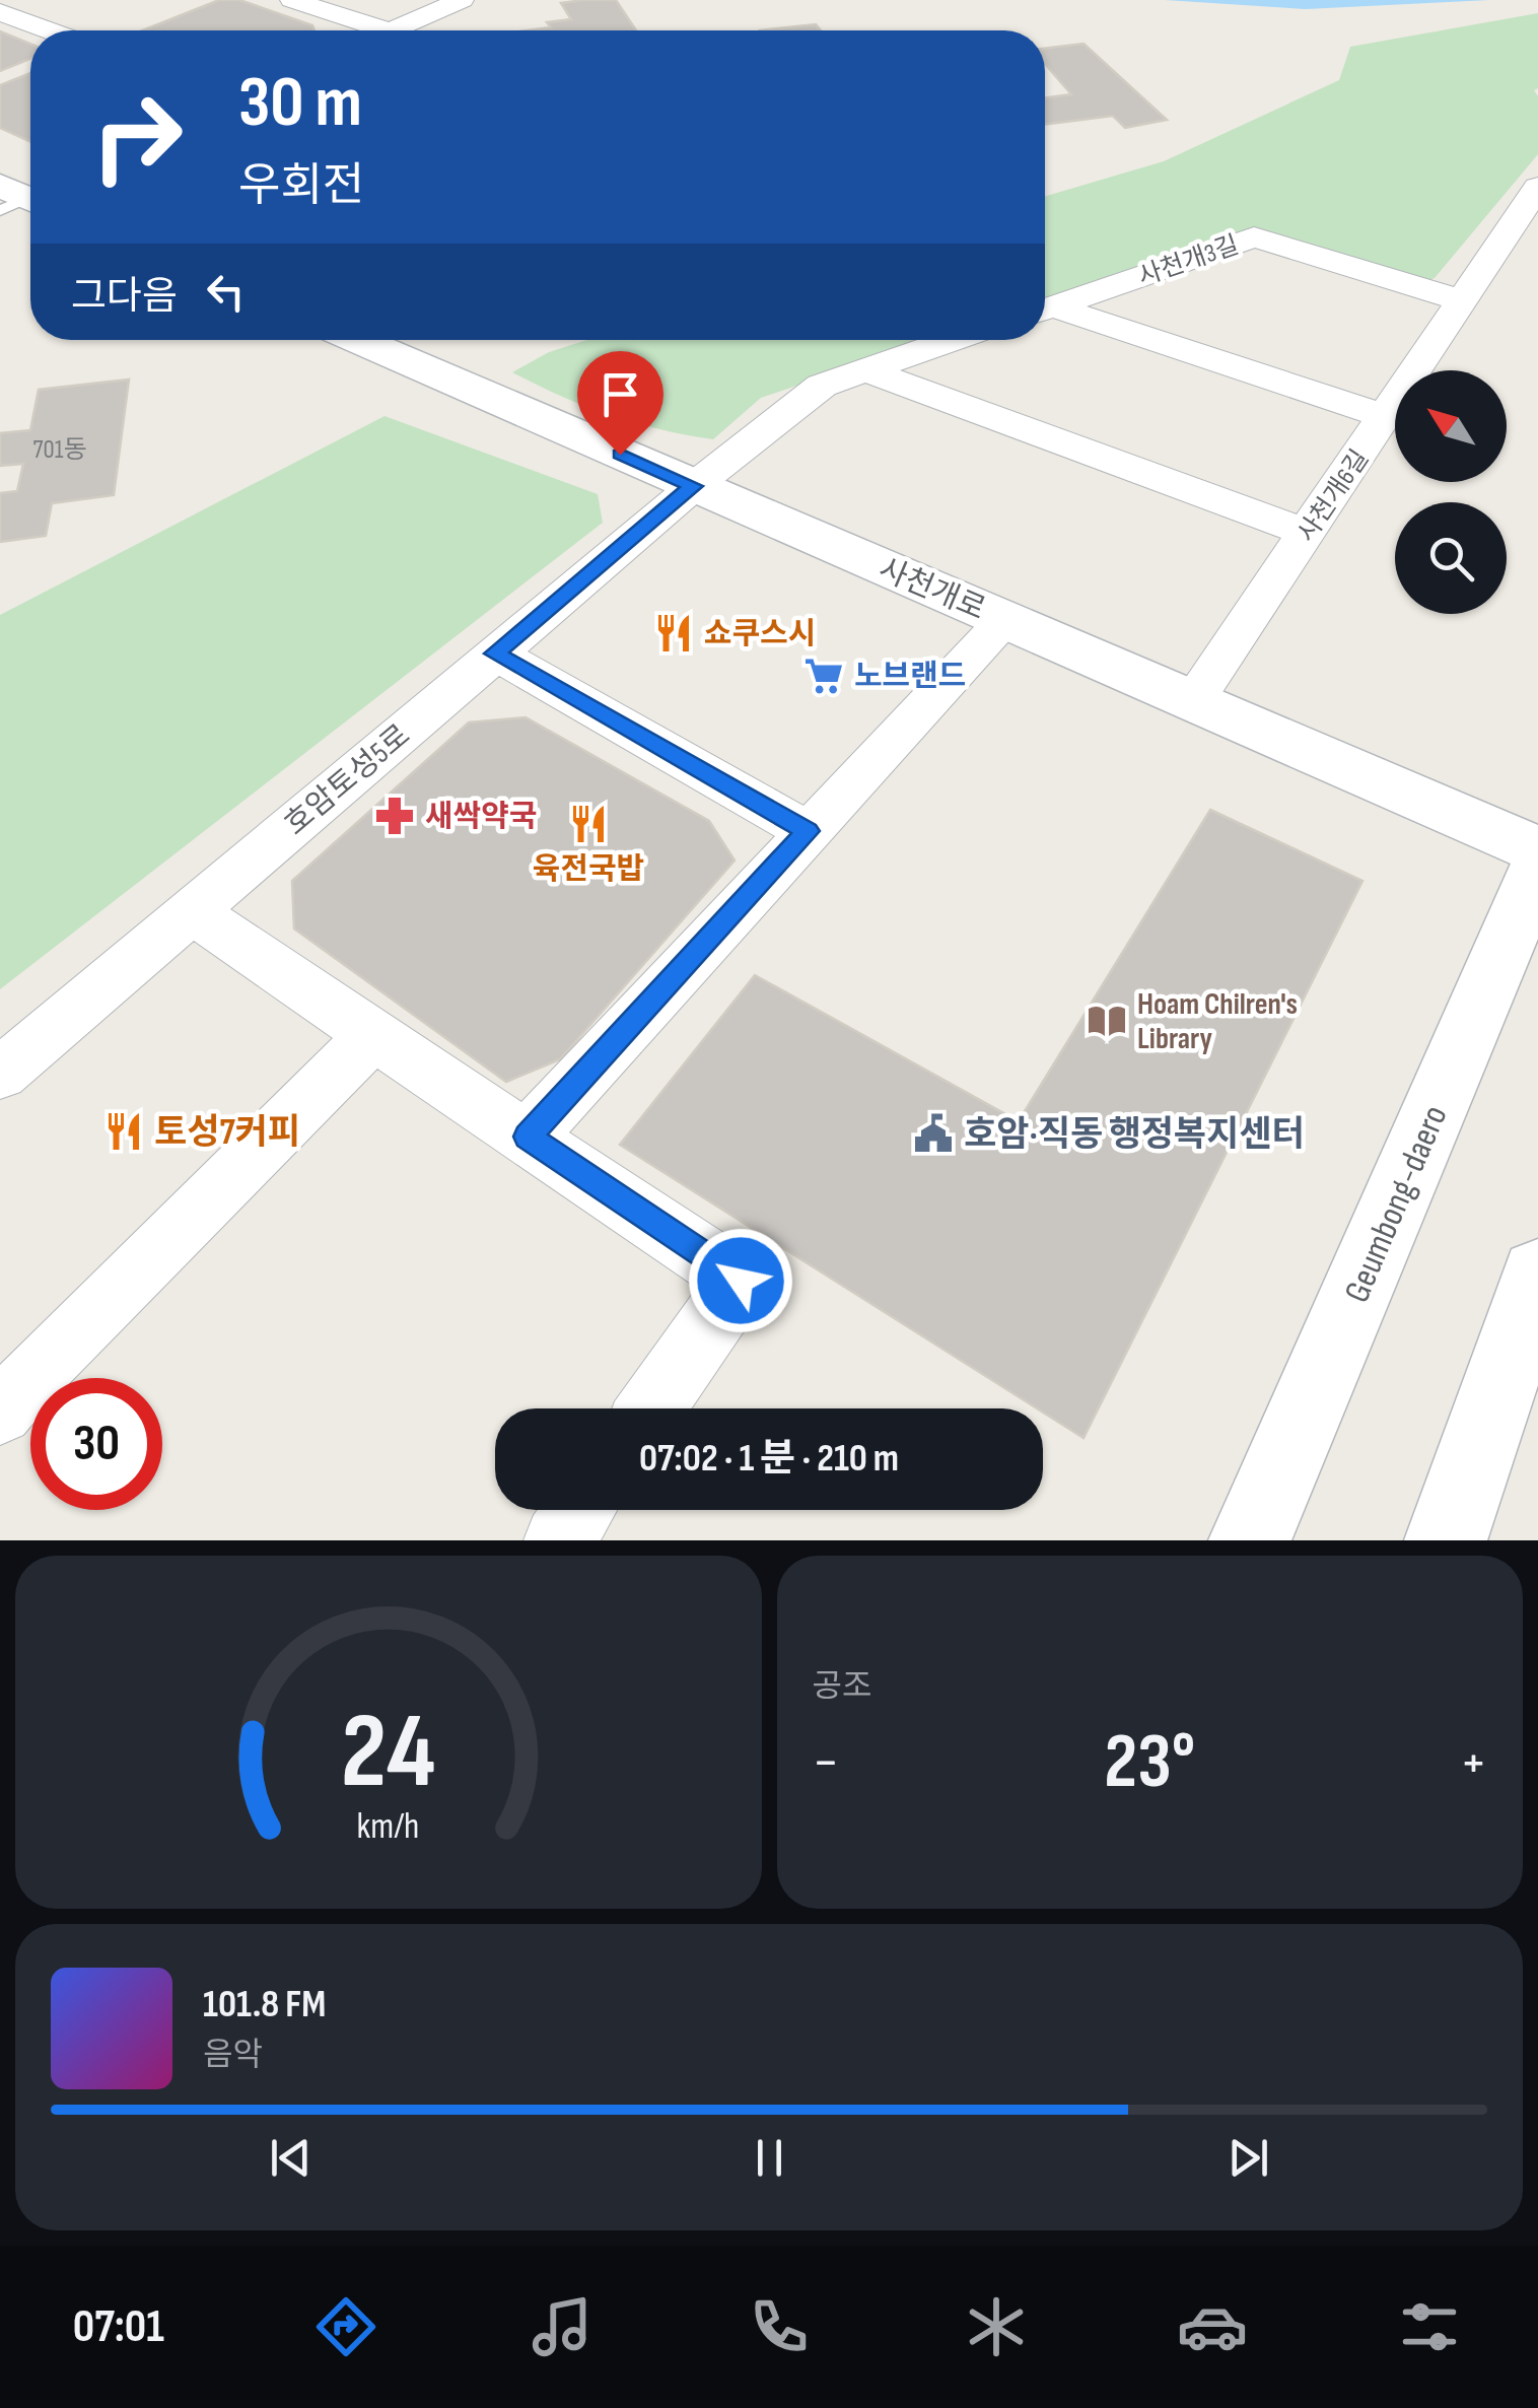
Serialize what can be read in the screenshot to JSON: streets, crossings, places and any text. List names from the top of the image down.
{
  "streets": {
    "street": [
      "사천개3길",
      "사천개6길",
      "사천개로",
      "호암토성5로",
      "Geumbong-daero"
    ]
  },
  "crossings": [
    ["사천개3길", "사천개6길"],
    ["사천개6길", "사천개로"],
    ["사천개로", "호암토성5로"]
  ],
  "places": {
    "restaurant": ["쇼쿠스시", "육전국밥", "토성7커피"],
    "supermarket": ["노브랜드"],
    "pharmacy": ["새싹약국"],
    "library": ["Hoam Chilren's Library"],
    "public building": ["호암·직동 행정복지센터"]
  },
  "house_numbers": ["701동"],
  "north": "top left",
  "page": {
    "turn": ["30 m", "우회전"],
    "then": "그다음",
    "limit": "30",
    "trip": "07:02 · 1 분 · 210 m",
    "tile": "공조",
    "heat": ["−", "23°", "+"],
    "song": ["101.8 FM", "음악"],
    "tabs": "07:01",
    "gauge": ["24", "km/h"]
  }
}
